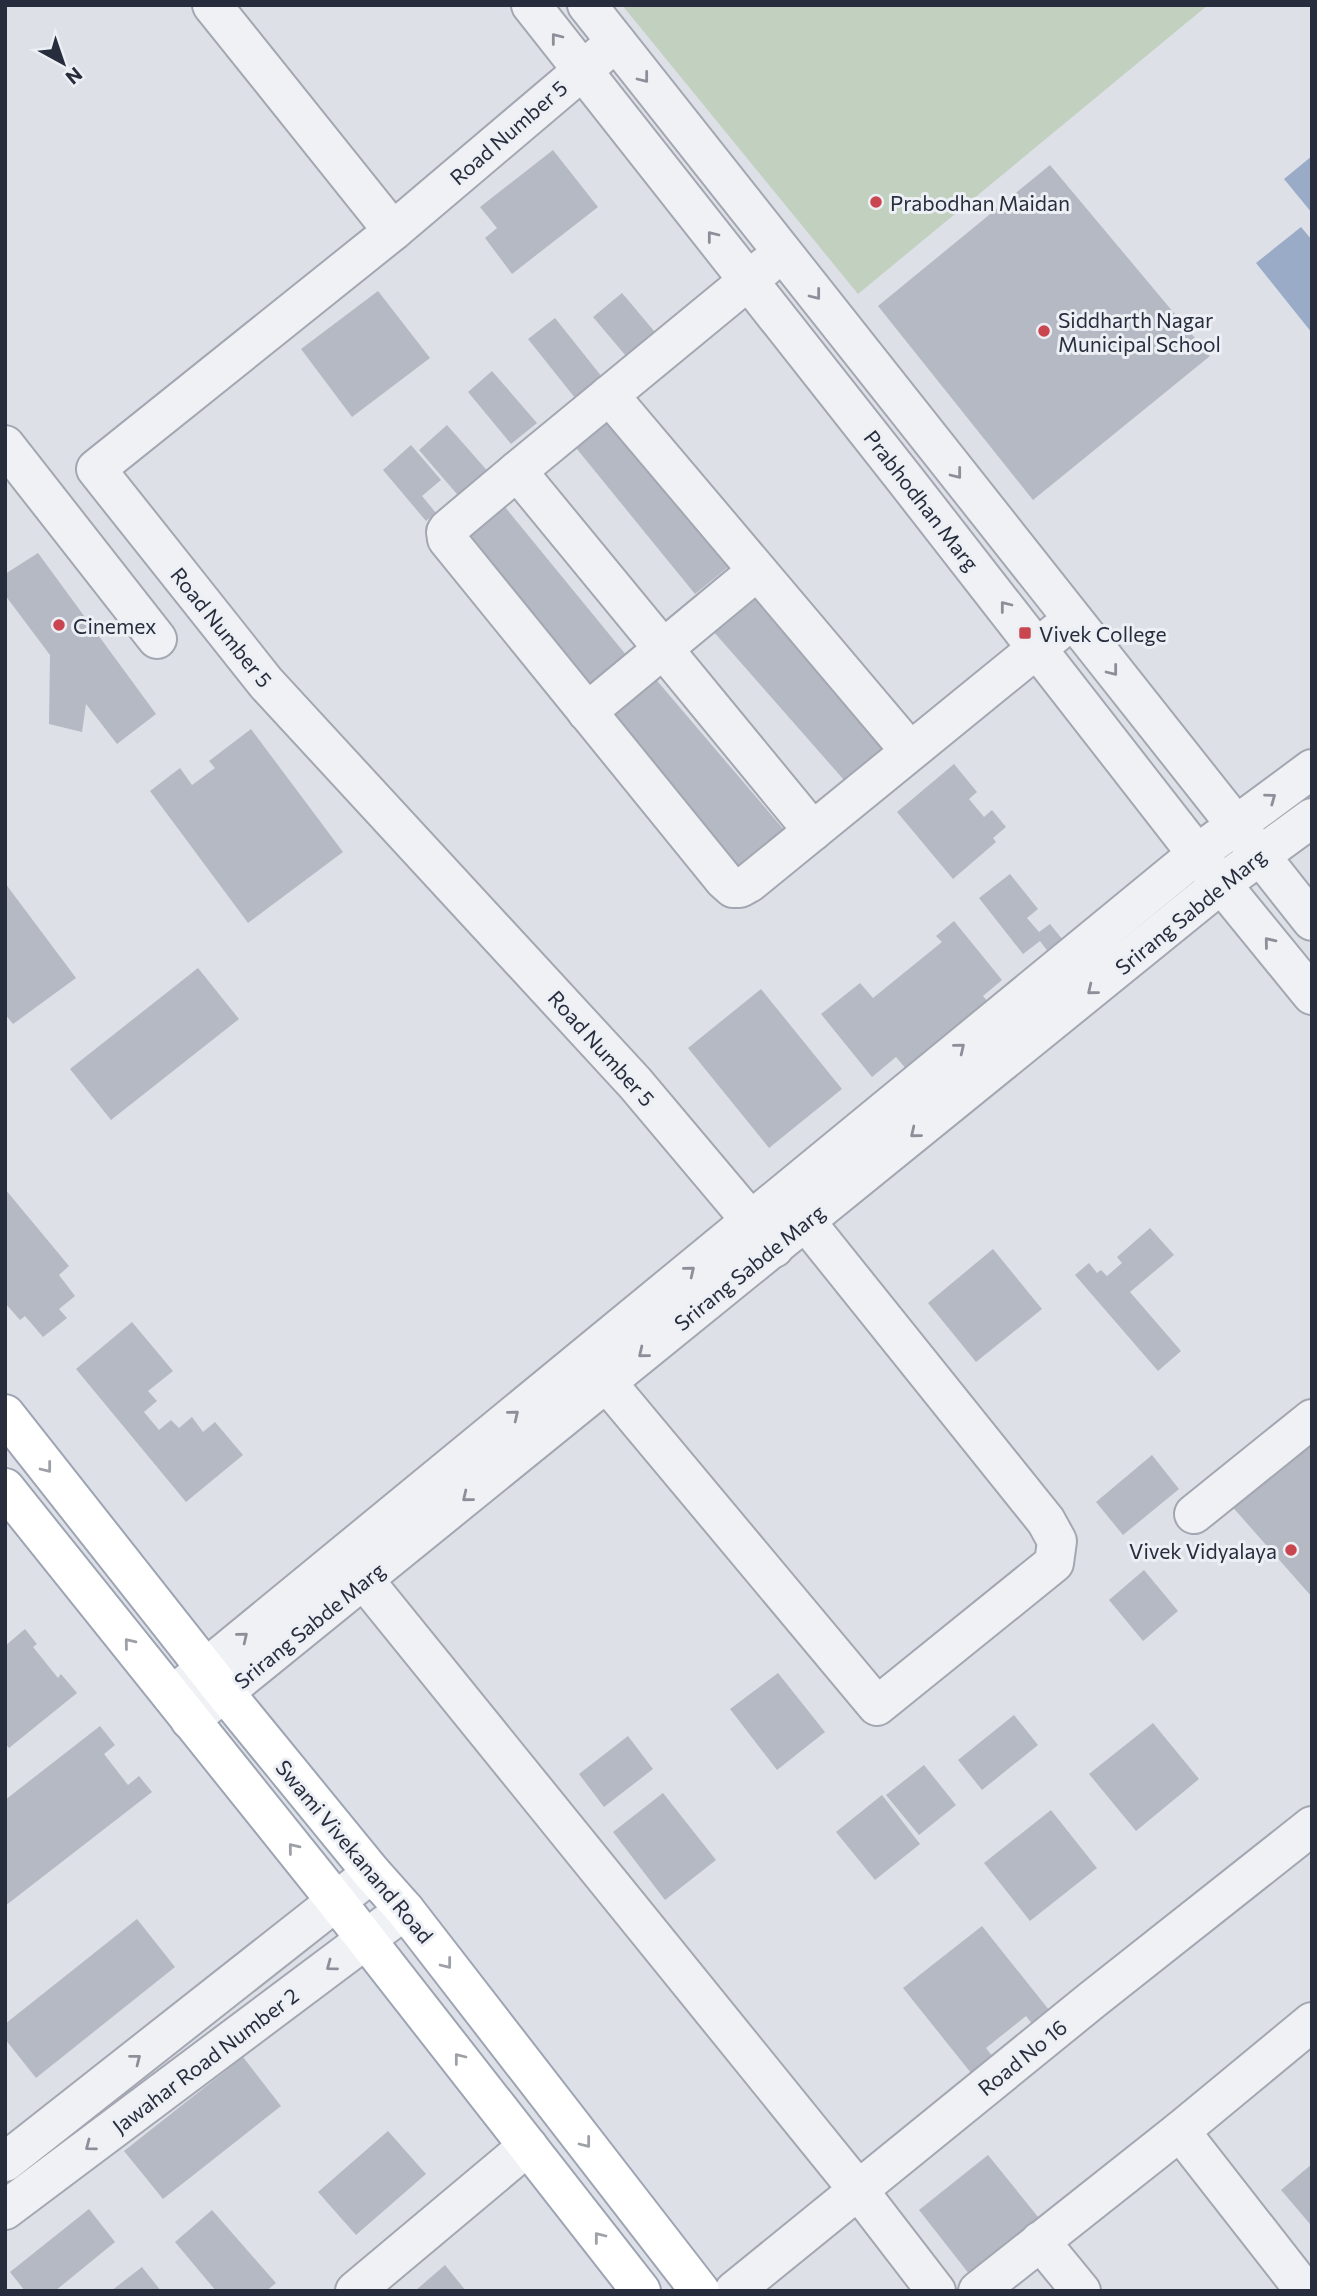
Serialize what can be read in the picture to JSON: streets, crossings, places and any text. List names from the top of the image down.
{
  "streets": {
    "main road": ["Swami Vivekanand Road"],
    "street": [
      "Road Number 5",
      "Prabhodhan Marg",
      "Srirang Sabde Marg",
      "Road No 16",
      "Jawahar Road Number 2"
    ]
  },
  "crossings": [
    ["Road Number 5", "Prabhodhan Marg"],
    ["Road Number 5", "Srirang Sabde Marg"],
    ["Prabhodhan Marg", "Srirang Sabde Marg"],
    ["Srirang Sabde Marg", "Swami Vivekanand Road"],
    ["Swami Vivekanand Road", "Jawahar Road Number 2"]
  ],
  "places": {
    "other": [
      "Prabodhan Maidan",
      "Siddharth Nagar Municipal School",
      "Cinemex",
      "Vivek Vidyalaya"
    ],
    "transit": ["Vivek College"]
  },
  "north": "bottom right"
}
